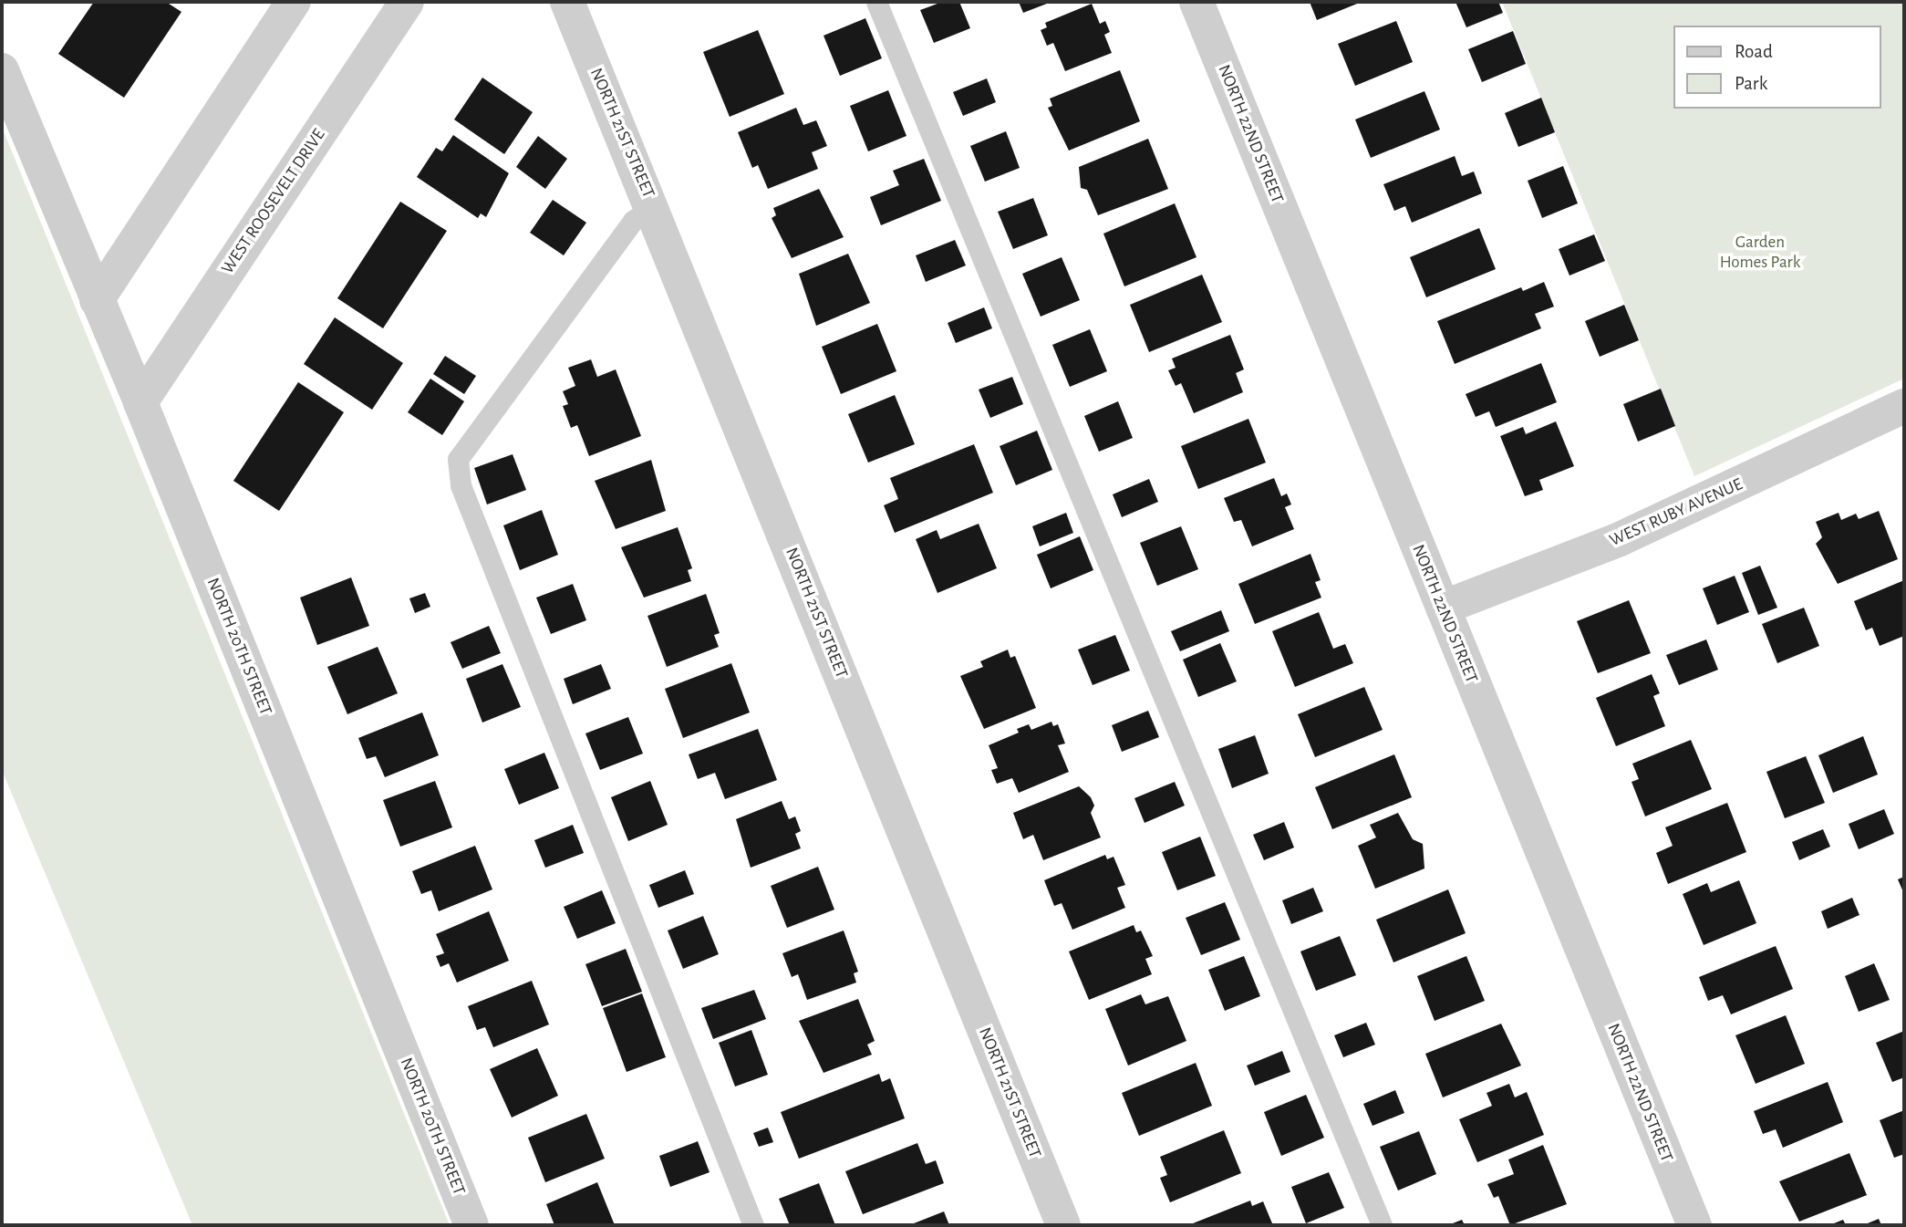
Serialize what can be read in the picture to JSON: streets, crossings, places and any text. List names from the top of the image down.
{
  "streets": {
    "street": [
      "NORTH 21ST STREET",
      "NORTH 22ND STREET",
      "WEST ROOSEVELT DRIVE",
      "WEST RUBY AVENUE",
      "NORTH 20TH STREET"
    ]
  },
  "crossings": [
    ["NORTH 22ND STREET", "WEST RUBY AVENUE"],
    ["WEST ROOSEVELT DRIVE", "NORTH 20TH STREET"]
  ],
  "parks": ["Garden Homes Park"],
  "legend": ["Road", "Park"]
}
